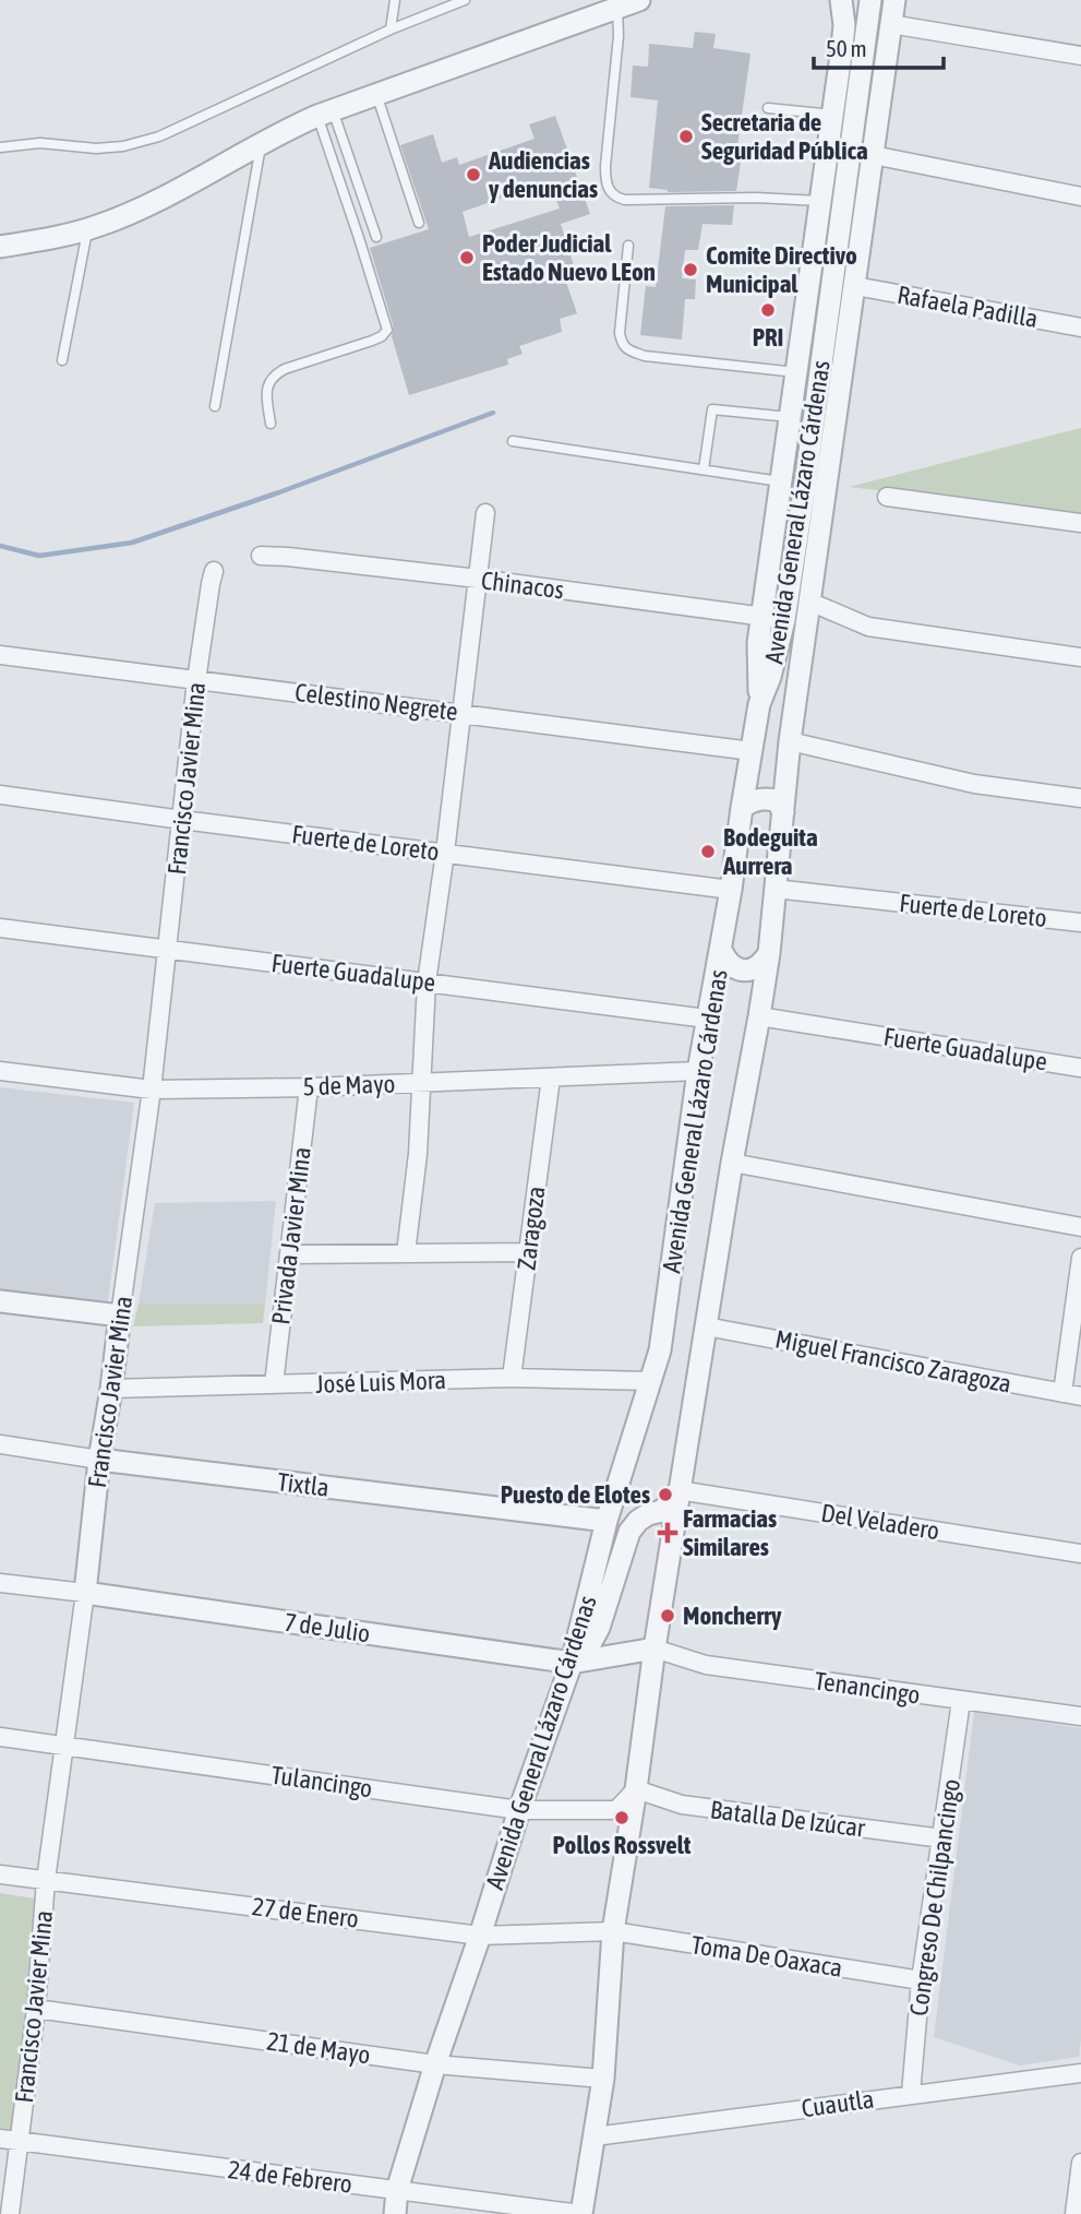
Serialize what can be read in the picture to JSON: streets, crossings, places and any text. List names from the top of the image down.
{
  "streets": {
    "street": [
      "Rafaela Padilla",
      "Avenida General Lázaro Cárdenas",
      "Chinacos",
      "Celestino Negrete",
      "Francisco Javier Mina",
      "Fuerte de Loreto",
      "Fuerte Guadalupe",
      "5 de Mayo",
      "Zaragoza",
      "Privada Javier Mina",
      "Miguel Francisco Zaragoza",
      "José Luis Mora",
      "Tixtla",
      "Del Veladero",
      "7 de Julio",
      "Tenancingo",
      "Tulancingo",
      "Batalla De Izúcar",
      "Congreso De Chilpancingo",
      "27 de Enero",
      "Toma De Oaxaca",
      "21 de Mayo",
      "Cuautla",
      "24 de Febrero"
    ]
  },
  "crossings": [
    ["Rafaela Padilla", "Avenida General Lázaro Cárdenas"],
    ["Avenida General Lázaro Cárdenas", "Chinacos"],
    ["Avenida General Lázaro Cárdenas", "Celestino Negrete"],
    ["Avenida General Lázaro Cárdenas", "Fuerte de Loreto"],
    ["Avenida General Lázaro Cárdenas", "Fuerte Guadalupe"],
    ["Avenida General Lázaro Cárdenas", "5 de Mayo"],
    ["Avenida General Lázaro Cárdenas", "Miguel Francisco Zaragoza"],
    ["Avenida General Lázaro Cárdenas", "José Luis Mora"],
    ["Avenida General Lázaro Cárdenas", "Tixtla"],
    ["Avenida General Lázaro Cárdenas", "Del Veladero"],
    ["Avenida General Lázaro Cárdenas", "7 de Julio"],
    ["Avenida General Lázaro Cárdenas", "Tenancingo"],
    ["Avenida General Lázaro Cárdenas", "Tulancingo"],
    ["Avenida General Lázaro Cárdenas", "Batalla De Izúcar"],
    ["Avenida General Lázaro Cárdenas", "27 de Enero"],
    ["Avenida General Lázaro Cárdenas", "Toma De Oaxaca"],
    ["Avenida General Lázaro Cárdenas", "21 de Mayo"],
    ["Avenida General Lázaro Cárdenas", "Cuautla"],
    ["Avenida General Lázaro Cárdenas", "24 de Febrero"],
    ["Celestino Negrete", "Francisco Javier Mina"],
    ["Francisco Javier Mina", "Fuerte de Loreto"],
    ["Francisco Javier Mina", "Fuerte Guadalupe"],
    ["Francisco Javier Mina", "5 de Mayo"],
    ["Francisco Javier Mina", "José Luis Mora"],
    ["Francisco Javier Mina", "Tixtla"],
    ["Francisco Javier Mina", "7 de Julio"],
    ["Francisco Javier Mina", "Tulancingo"],
    ["Francisco Javier Mina", "27 de Enero"],
    ["Francisco Javier Mina", "21 de Mayo"],
    ["Francisco Javier Mina", "24 de Febrero"],
    ["5 de Mayo", "Zaragoza"],
    ["5 de Mayo", "Privada Javier Mina"],
    ["Zaragoza", "José Luis Mora"],
    ["Privada Javier Mina", "José Luis Mora"],
    ["7 de Julio", "Tenancingo"],
    ["Tenancingo", "Congreso De Chilpancingo"],
    ["Tulancingo", "Batalla De Izúcar"],
    ["Batalla De Izúcar", "Congreso De Chilpancingo"],
    ["Congreso De Chilpancingo", "Toma De Oaxaca"],
    ["Congreso De Chilpancingo", "Cuautla"],
    ["27 de Enero", "Toma De Oaxaca"]
  ],
  "places": {
    "other": [
      "Secretaria de Seguridad Pública",
      "Audiencias y denuncias",
      "Poder Judicial Estado Nuevo LEon",
      "Comite Directivo Municipal",
      "PRI",
      "Bodeguita Aurrera",
      "Puesto de Elotes",
      "Moncherry",
      "Pollos Rossvelt"
    ],
    "health": ["Farmacias Similares"]
  },
  "scale_bar": "50 m"
}
